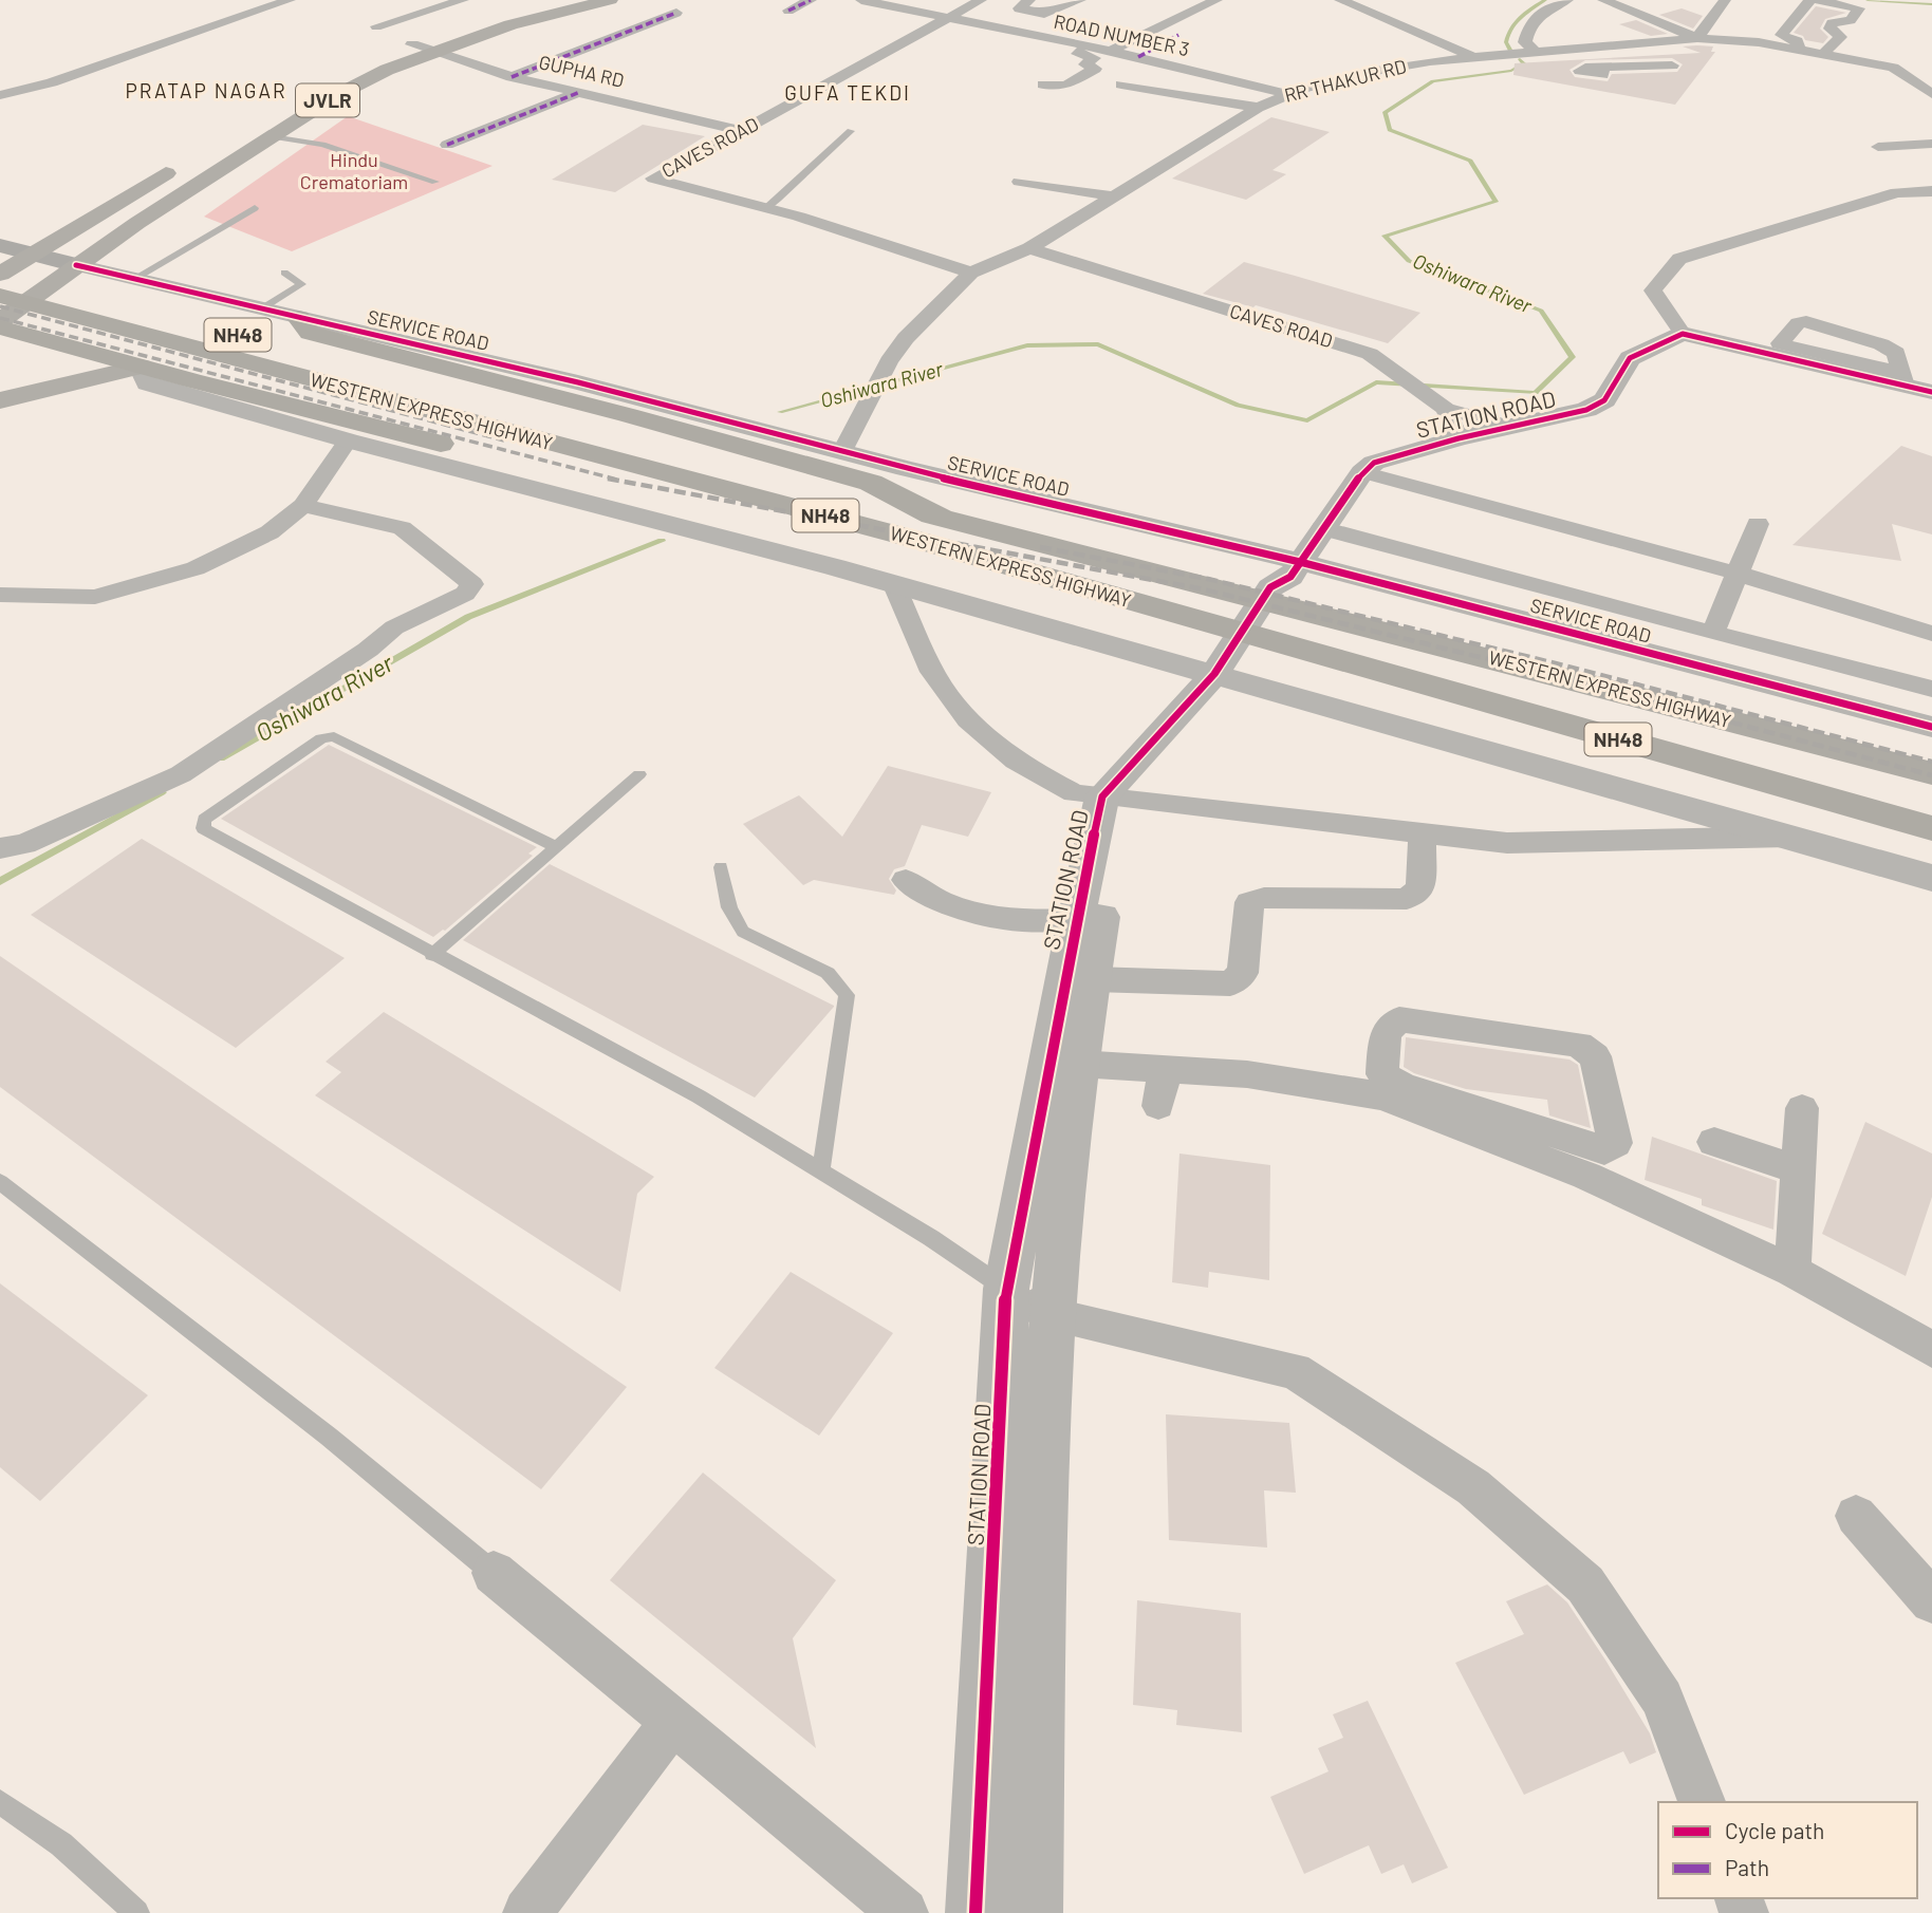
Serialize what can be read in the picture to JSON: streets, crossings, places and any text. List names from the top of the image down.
{
  "streets": {
    "highway": ["NH48", "WESTERN EXPRESS HIGHWAY"],
    "main road": ["JVLR"],
    "street": [
      "ROAD NUMBER 3",
      "GUPHA RD",
      "RR THAKUR RD",
      "CAVES ROAD",
      "SERVICE ROAD",
      "STATION ROAD"
    ]
  },
  "crossings": [
    ["ROAD NUMBER 3", "RR THAKUR RD"],
    ["ROAD NUMBER 3", "CAVES ROAD"],
    ["GUPHA RD", "JVLR"],
    ["GUPHA RD", "CAVES ROAD"],
    ["RR THAKUR RD", "CAVES ROAD"],
    ["RR THAKUR RD", "SERVICE ROAD"],
    ["JVLR", "SERVICE ROAD"],
    ["CAVES ROAD", "STATION ROAD"],
    ["SERVICE ROAD", "STATION ROAD"]
  ],
  "districts": ["PRATAP NAGAR", "GUFA TEKDI"],
  "water": ["Oshiwara River"],
  "parks": ["Hindu Crematoriam"],
  "legend": ["Cycle path", "Path"]
}
